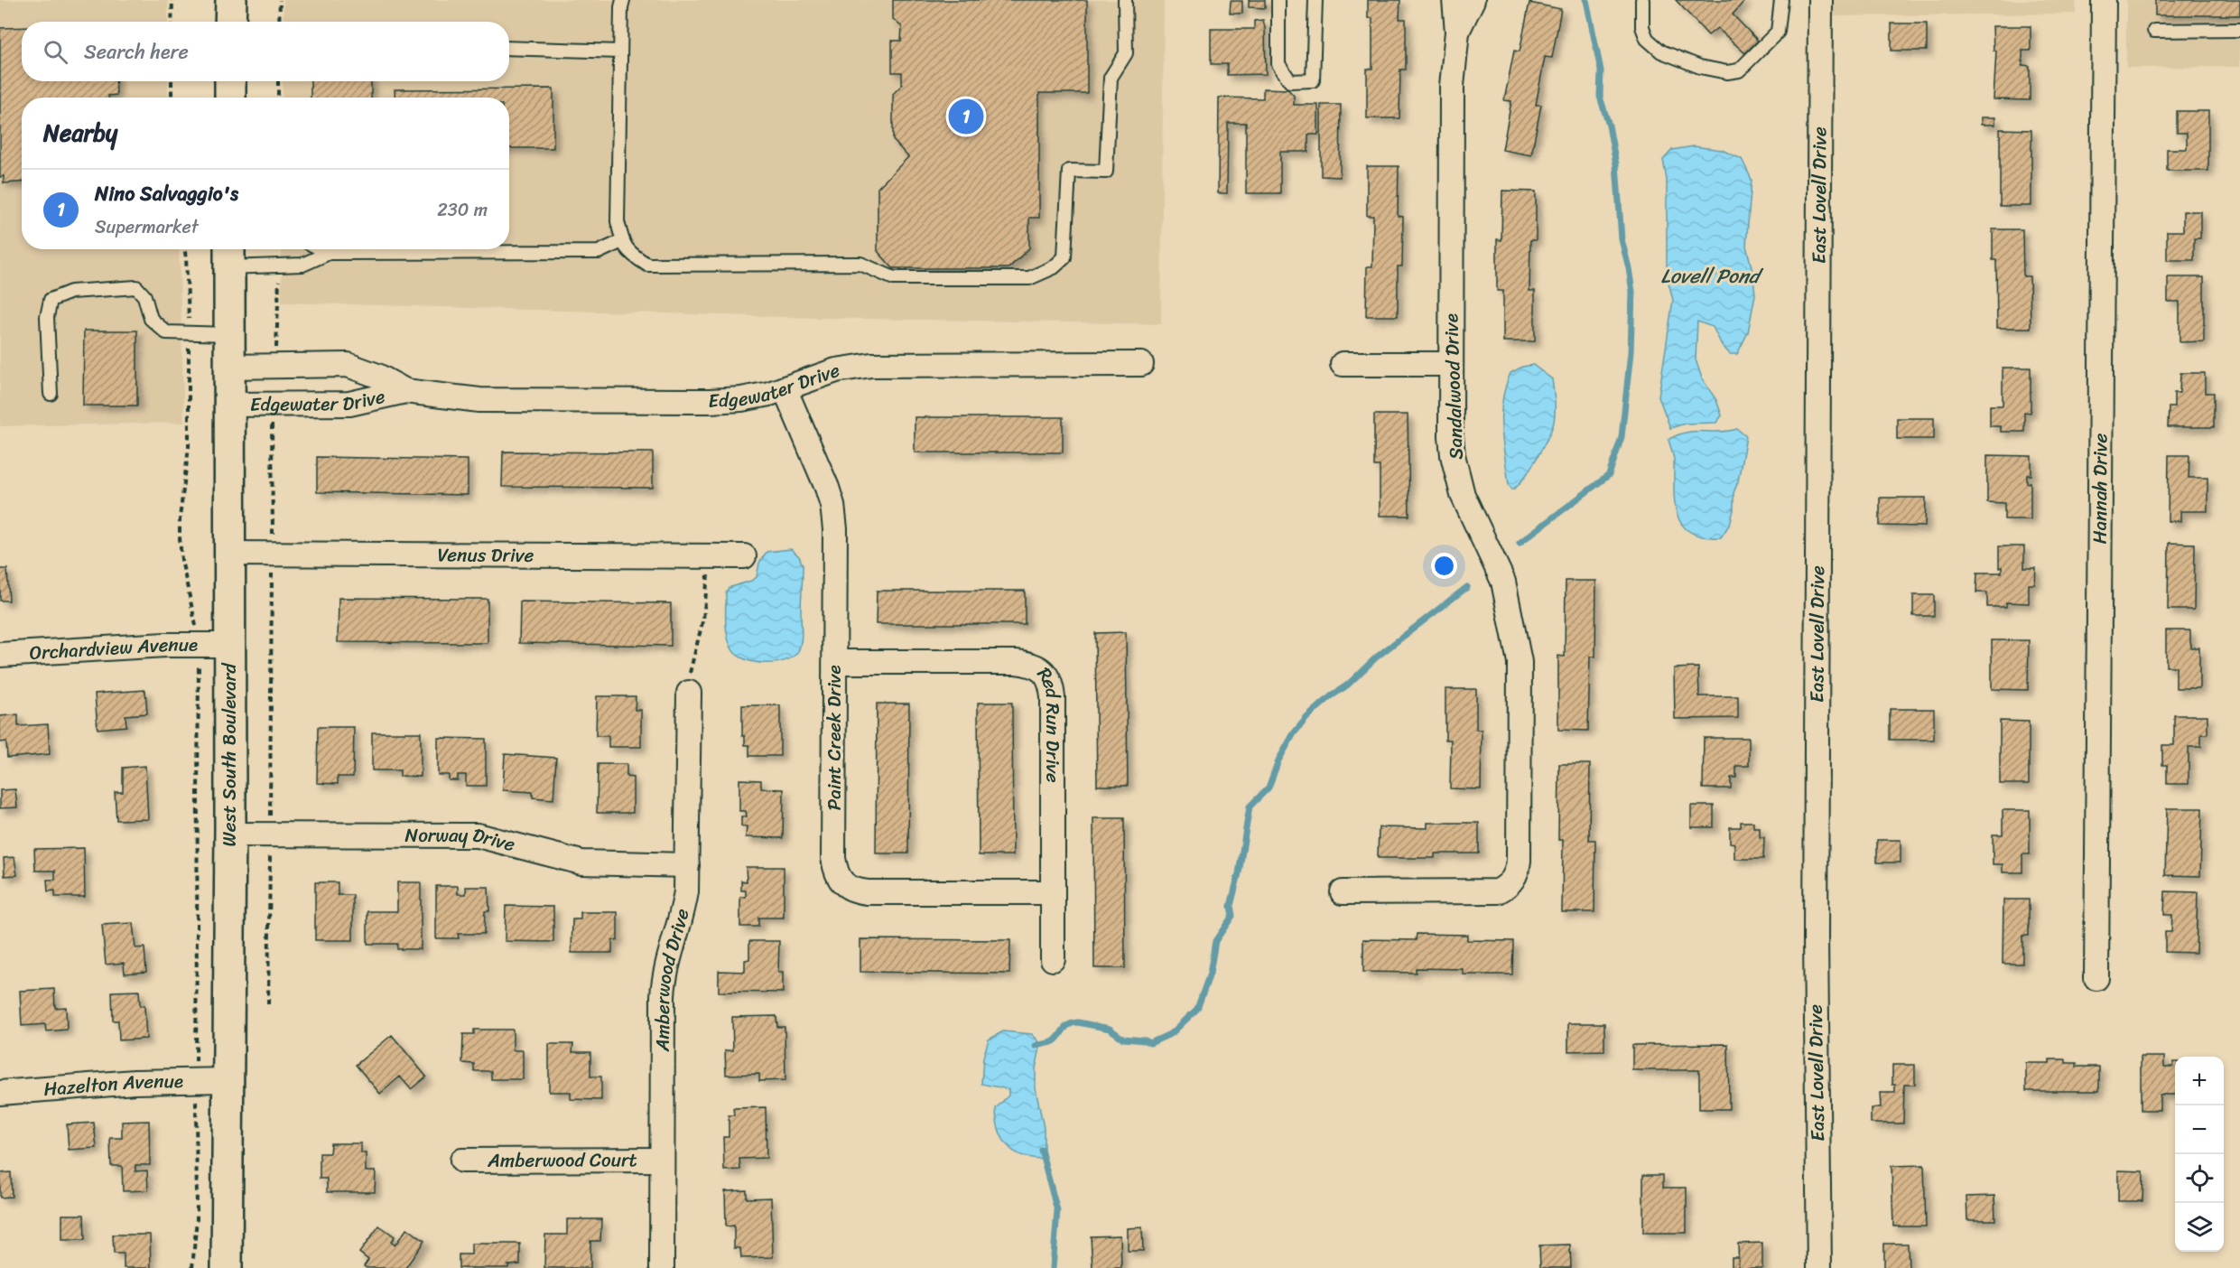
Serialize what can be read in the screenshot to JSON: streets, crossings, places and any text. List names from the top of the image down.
{
  "streets": {
    "street": [
      "East Lovell Drive",
      "Edgewater Drive",
      "Sandalwood Drive",
      "Hannah Drive",
      "Venus Drive",
      "Orchardview Avenue",
      "Red Run Drive",
      "Paint Creek Drive",
      "West South Boulevard",
      "Norway Drive",
      "Amberwood Drive",
      "Hazelton Avenue",
      "Amberwood Court"
    ]
  },
  "crossings": [
    ["Edgewater Drive", "Paint Creek Drive"],
    ["Edgewater Drive", "West South Boulevard"],
    ["Venus Drive", "West South Boulevard"],
    ["Orchardview Avenue", "West South Boulevard"],
    ["Red Run Drive", "Paint Creek Drive"],
    ["West South Boulevard", "Norway Drive"],
    ["West South Boulevard", "Hazelton Avenue"],
    ["Norway Drive", "Amberwood Drive"],
    ["Amberwood Drive", "Amberwood Court"]
  ],
  "water": ["Lovell Pond"],
  "page": {
    "search": "Search here",
    "pins": "1",
    "heading": "Nearby",
    "list": [
      {
        "mark": "1",
        "name": "Nino Salvaggio's",
        "note": "Supermarket",
        "value": "230 m"
      }
    ],
    "map_buttons": ["+", "−"]
  }
}
